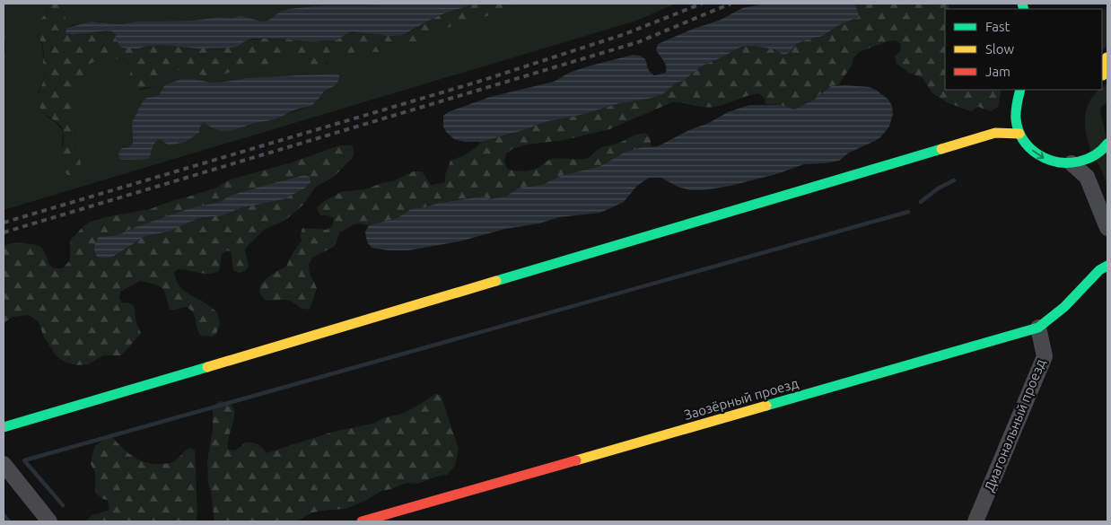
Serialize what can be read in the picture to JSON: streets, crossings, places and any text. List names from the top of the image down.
{
  "streets": {
    "main road": ["Заозёрный проезд"],
    "street": ["Диагональный проезд"]
  },
  "crossings": [
    ["Заозёрный проезд", "Диагональный проезд"]
  ],
  "legend": ["Fast", "Slow", "Jam"]
}
